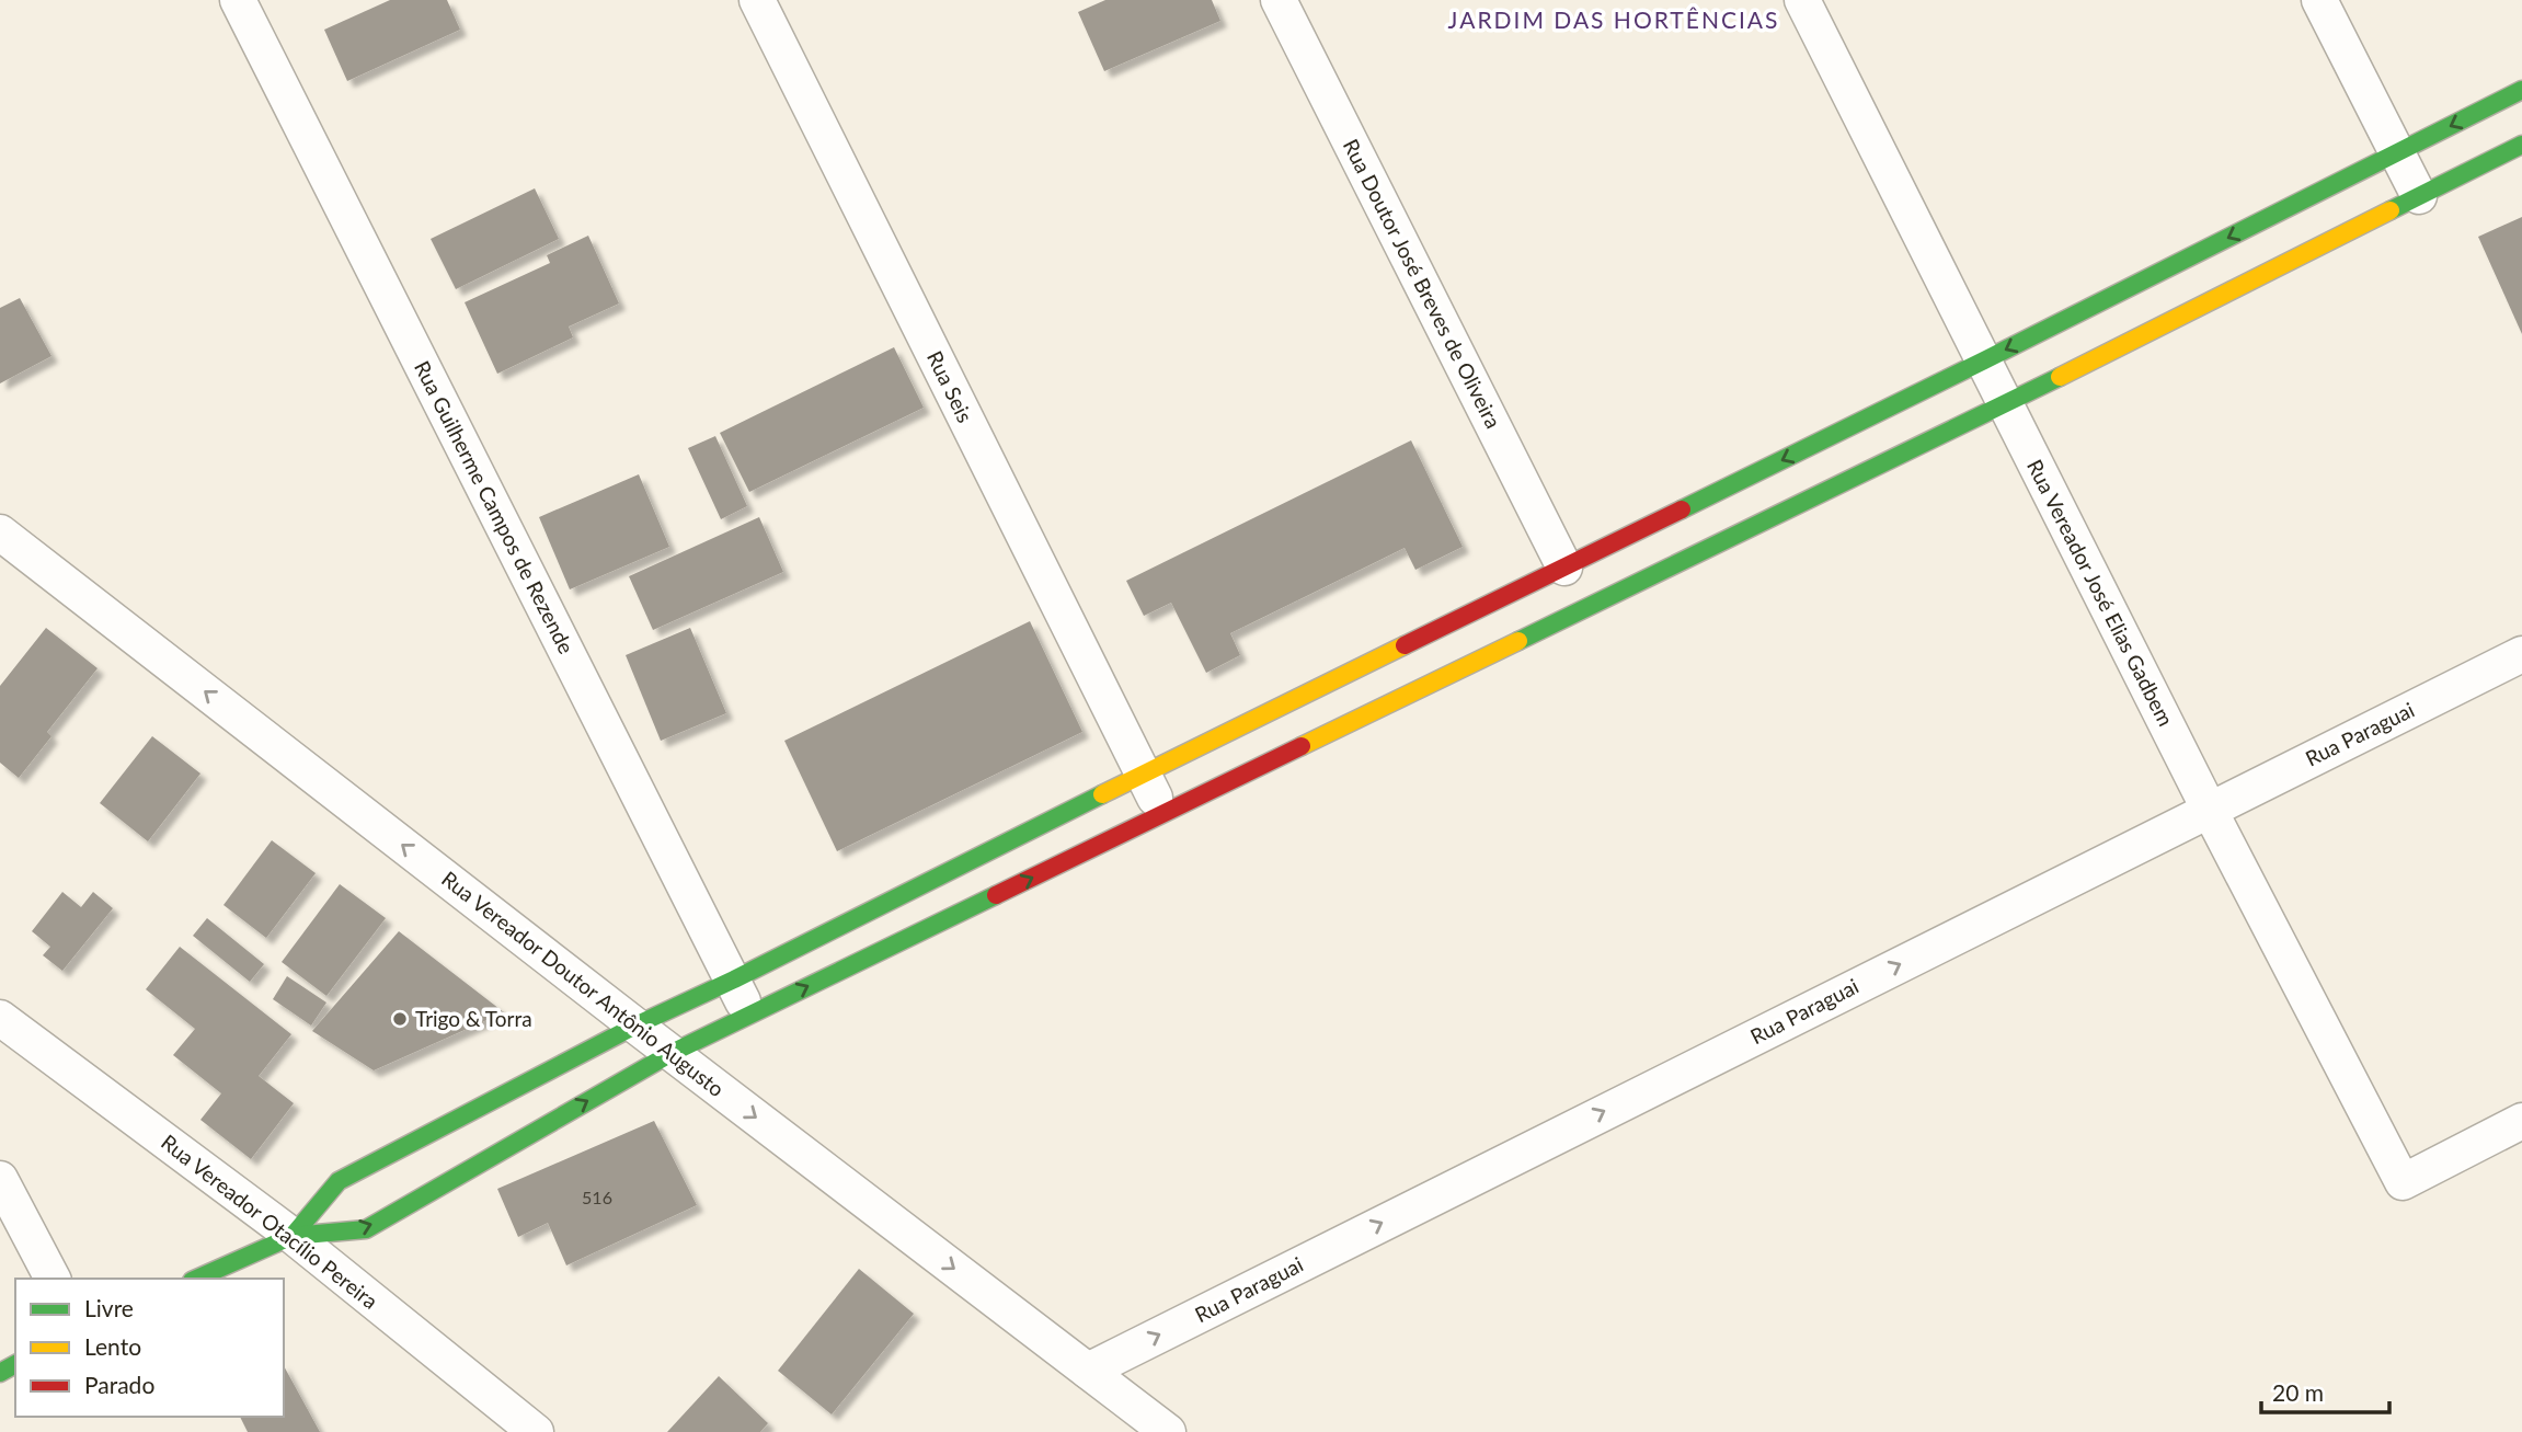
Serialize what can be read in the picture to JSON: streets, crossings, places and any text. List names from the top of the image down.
{
  "streets": {
    "street": [
      "Rua Doutor José Breves de Oliveira",
      "Rua Seis",
      "Rua Guilherme Campos de Rezende",
      "Rua Vereador José Elias Gadbem",
      "Rua Paraguai",
      "Rua Vereador Doutor Antônio Augusto",
      "Rua Vereador Otacílio Pereira"
    ]
  },
  "crossings": [
    ["Rua Vereador José Elias Gadbem", "Rua Paraguai"],
    ["Rua Paraguai", "Rua Vereador Doutor Antônio Augusto"]
  ],
  "one_way": ["Rua Paraguai"],
  "districts": ["JARDIM DAS HORTÊNCIAS"],
  "places": ["Trigo & Torra"],
  "house_numbers": ["516"],
  "legend": ["Livre", "Lento", "Parado"],
  "scale_bar": "20 m"
}
